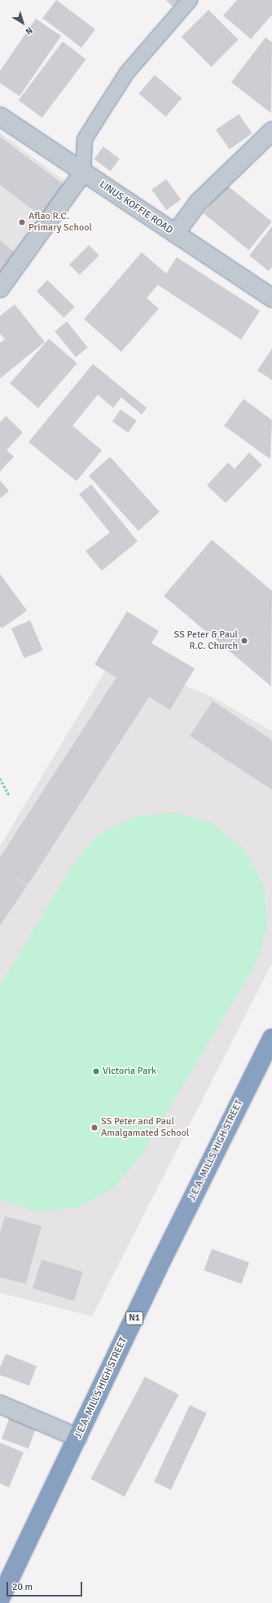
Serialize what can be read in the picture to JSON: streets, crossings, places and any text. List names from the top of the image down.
{
  "streets": {
    "highway": ["J.E.A. MILLS HIGH STREET", "N1"],
    "street": ["LINUS KOFFIE ROAD"]
  },
  "places": [
    "Aflao R.C. Primary School",
    "SS Peter & Paul R.C. Church",
    "Victoria Park",
    "SS Peter and Paul Amalgamated School"
  ],
  "scale_bar": "20 m",
  "north": "bottom right"
}
